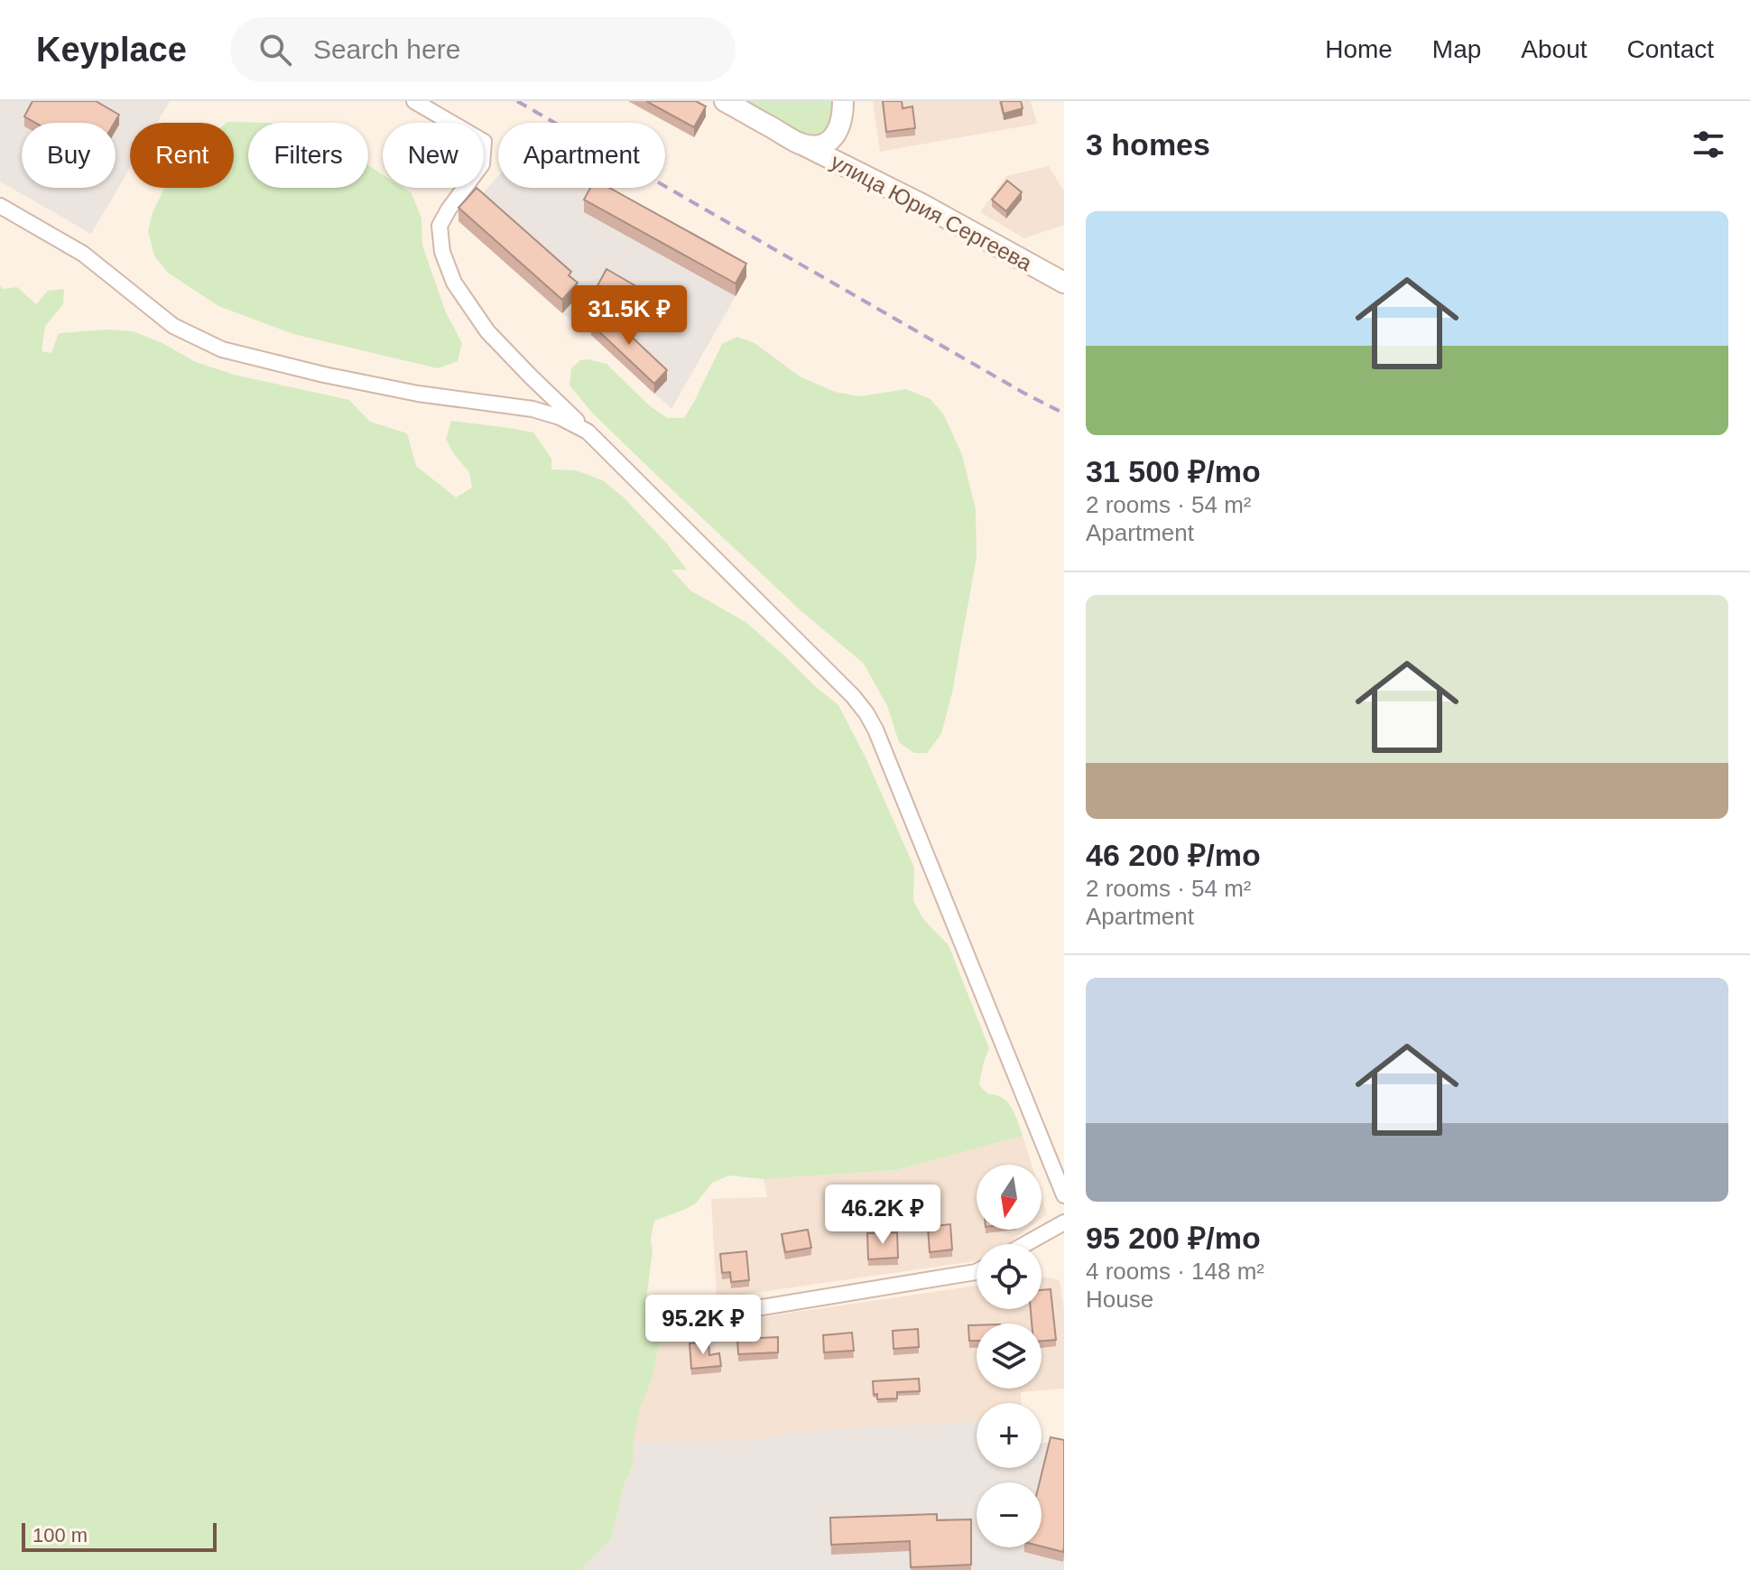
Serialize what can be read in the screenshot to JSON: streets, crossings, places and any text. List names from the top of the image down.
{
  "streets": {
    "main road": ["улица Юрия Сергеева"]
  },
  "scale_bar": "100 m",
  "north": "bottom",
  "page": {
    "header": "Keyplace",
    "search": "Search here",
    "nav": [
      "Home",
      "Map",
      "About",
      "Contact"
    ],
    "heading": "3 homes",
    "chip": [
      "Buy",
      "Rent",
      "Filters",
      "New",
      "Apartment"
    ],
    "list": [
      {
        "name": "31 500 ₽/mo",
        "note": "2 rooms · 54 m² · Apartment"
      },
      {
        "name": "46 200 ₽/mo",
        "note": "2 rooms · 54 m² · Apartment"
      },
      {
        "name": "95 200 ₽/mo",
        "note": "4 rooms · 148 m² · House"
      }
    ],
    "price": ["31.5K ₽", "46.2K ₽", "95.2K ₽"],
    "map_buttons": ["+", "−"],
    "scale": "100 m"
  }
}
